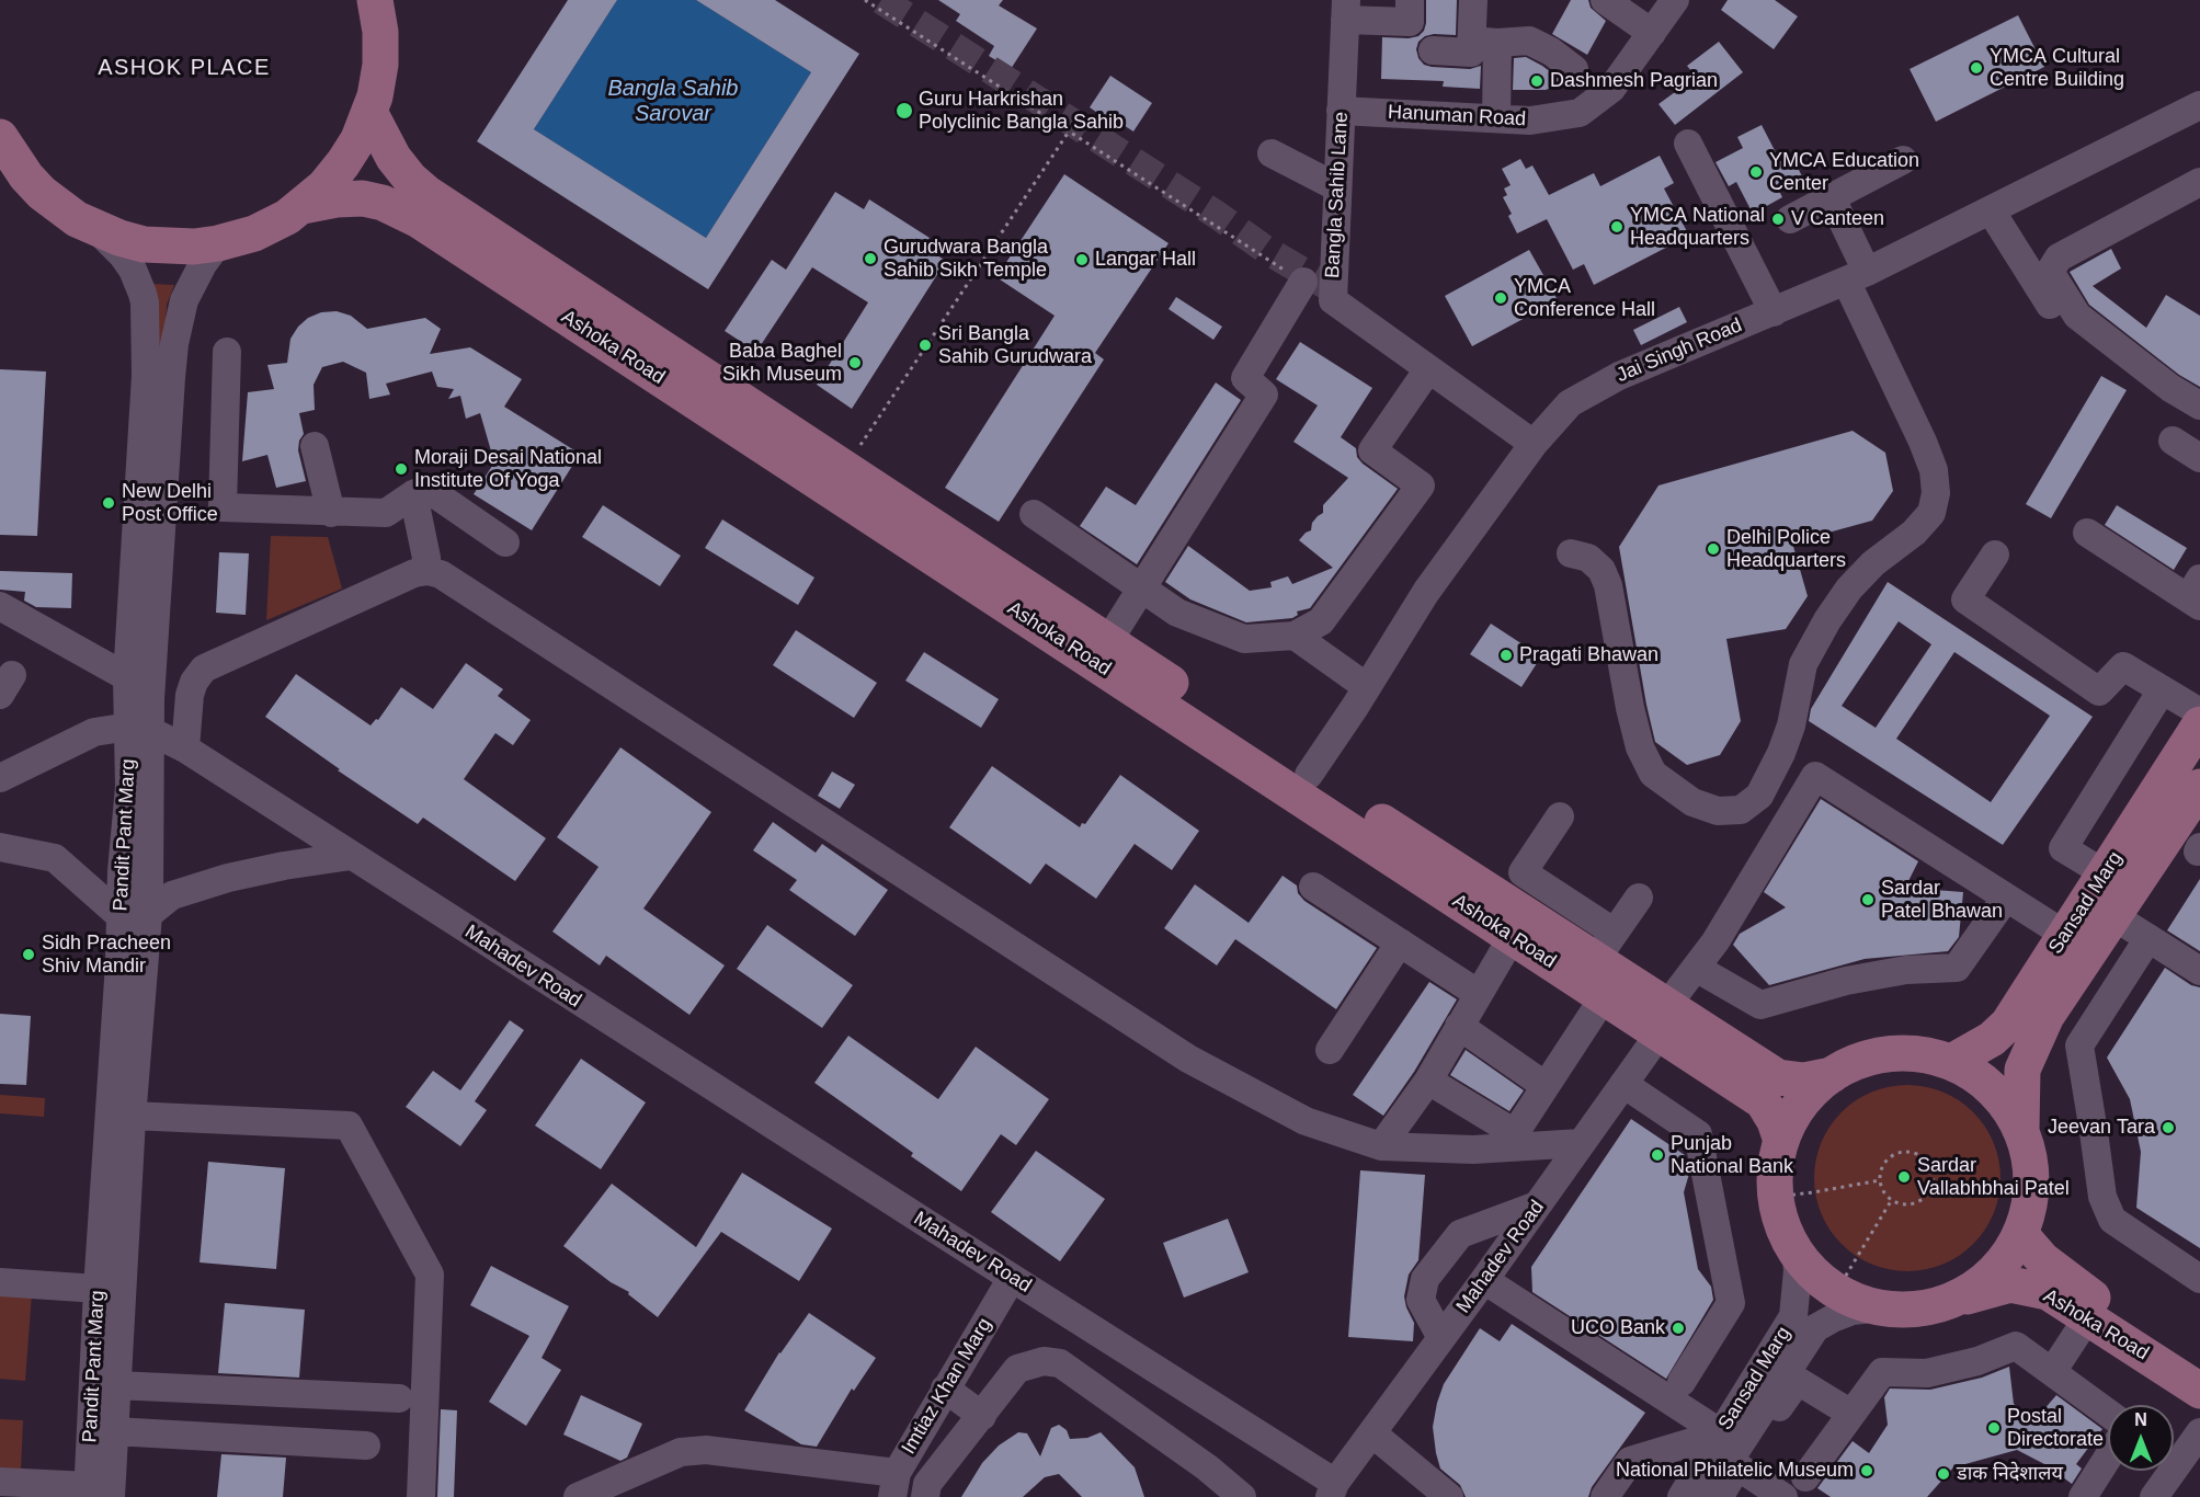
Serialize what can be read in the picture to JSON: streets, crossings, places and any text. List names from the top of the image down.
{
  "streets": {
    "main road": ["Ashoka Road", "Sansad Marg"],
    "street": [
      "Hanuman Road",
      "Bangla Sahib Lane",
      "Jai Singh Road",
      "Pandit Pant Marg",
      "Mahadev Road",
      "Imtiaz Khan Marg"
    ]
  },
  "crossings": [
    ["Hanuman Road", "Bangla Sahib Lane"],
    ["Bangla Sahib Lane", "Jai Singh Road"],
    ["Ashoka Road", "Jai Singh Road"],
    ["Ashoka Road", "Mahadev Road"],
    ["Pandit Pant Marg", "Mahadev Road"],
    ["Mahadev Road", "Imtiaz Khan Marg"]
  ],
  "districts": ["ASHOK PLACE"],
  "water": ["Bangla Sahib Sarovar"],
  "places": [
    "YMCA Cultural Centre Building",
    "Dashmesh Pagrian",
    "Guru Harkrishan Polyclinic Bangla Sahib",
    "YMCA Education Center",
    "V Canteen",
    "YMCA National Headquarters",
    "Gurudwara Bangla Sahib Sikh Temple",
    "Langar Hall",
    "YMCA Conference Hall",
    "Sri Bangla Sahib Gurudwara",
    "Baba Baghel Sikh Museum",
    "Moraji Desai National Institute Of Yoga",
    "New Delhi Post Office",
    "Delhi Police Headquarters",
    "Pragati Bhawan",
    "Sardar Patel Bhawan",
    "Sidh Pracheen Shiv Mandir",
    "Jeevan Tara",
    "Punjab National Bank",
    "Sardar Vallabhbhai Patel",
    "UCO Bank",
    "Postal Directorate",
    "National Philatelic Museum",
    "डाक निदेशालय"
  ],
  "north": "top"
}
